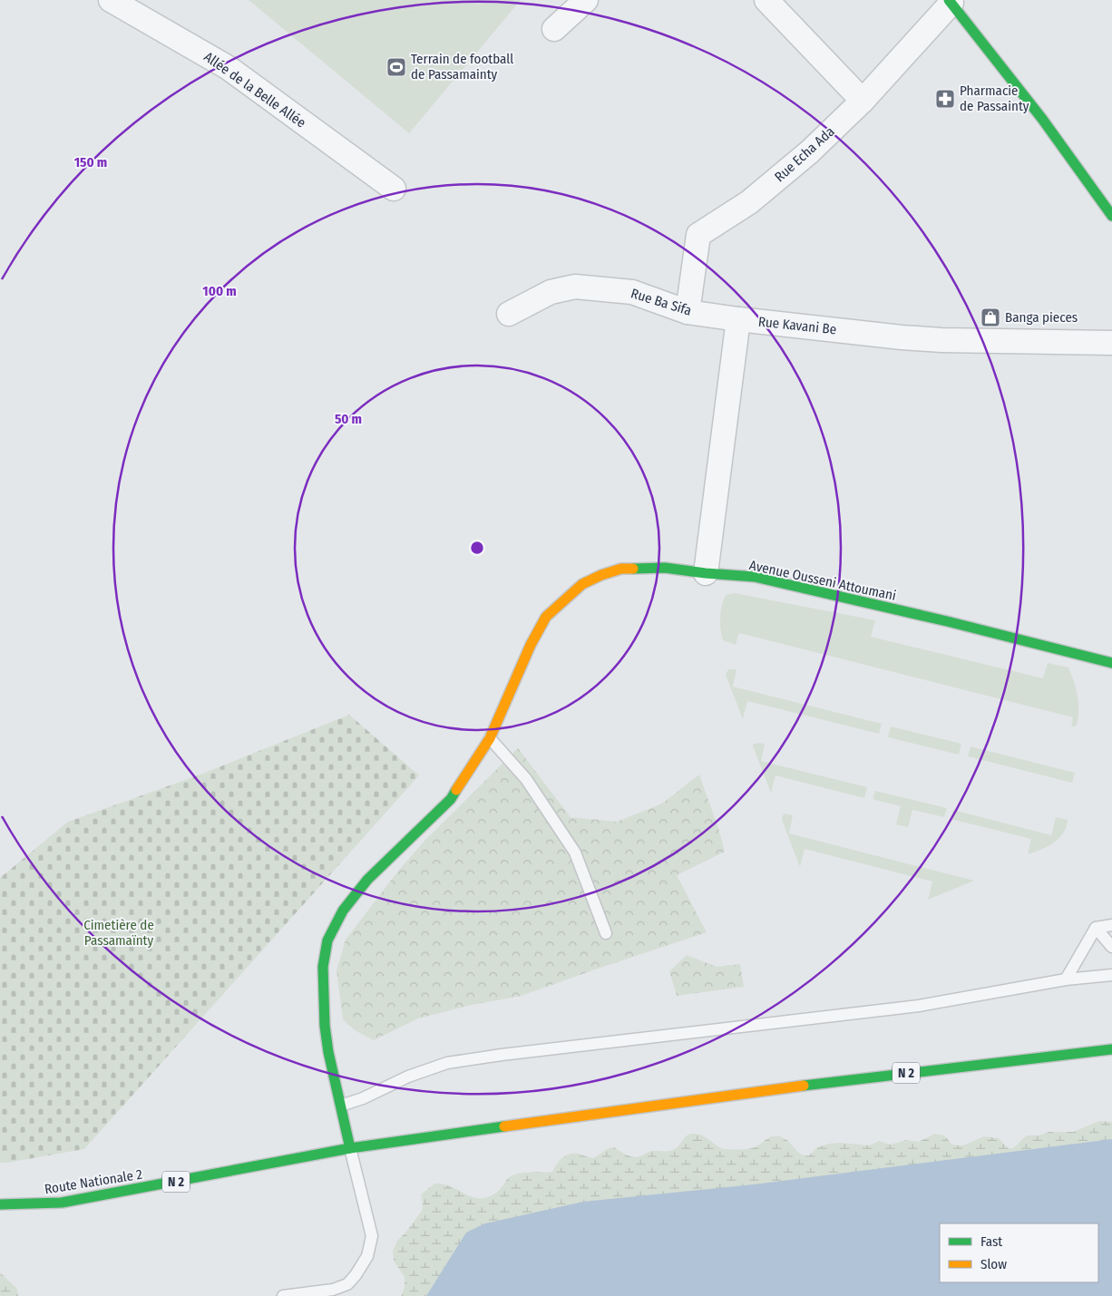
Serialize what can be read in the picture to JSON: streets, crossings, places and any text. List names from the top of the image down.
{
  "streets": {
    "main road": ["Avenue Ousseni Attoumani", "N 2", "Route Nationale 2"],
    "street": [
      "Allée de la Belle Allée",
      "Rue Echa Ada",
      "Rue Ba Sifa",
      "Rue Kavani Be"
    ]
  },
  "crossings": [
    ["Rue Echa Ada", "Rue Ba Sifa"],
    ["Rue Ba Sifa", "Rue Kavani Be"],
    ["Rue Kavani Be", "Avenue Ousseni Attoumani"],
    ["Avenue Ousseni Attoumani", "N 2"],
    ["Avenue Ousseni Attoumani", "Route Nationale 2"],
    ["N 2", "Route Nationale 2"]
  ],
  "parks": ["Cimetière de Passamaïnty"],
  "places": {
    "sports": ["Terrain de football de Passamainty"],
    "pharmacy": ["Pharmacie de Passainty"],
    "shop": ["Banga pieces"]
  },
  "legend": ["Fast", "Slow"],
  "rings": ["150 m", "100 m", "50 m"]
}
